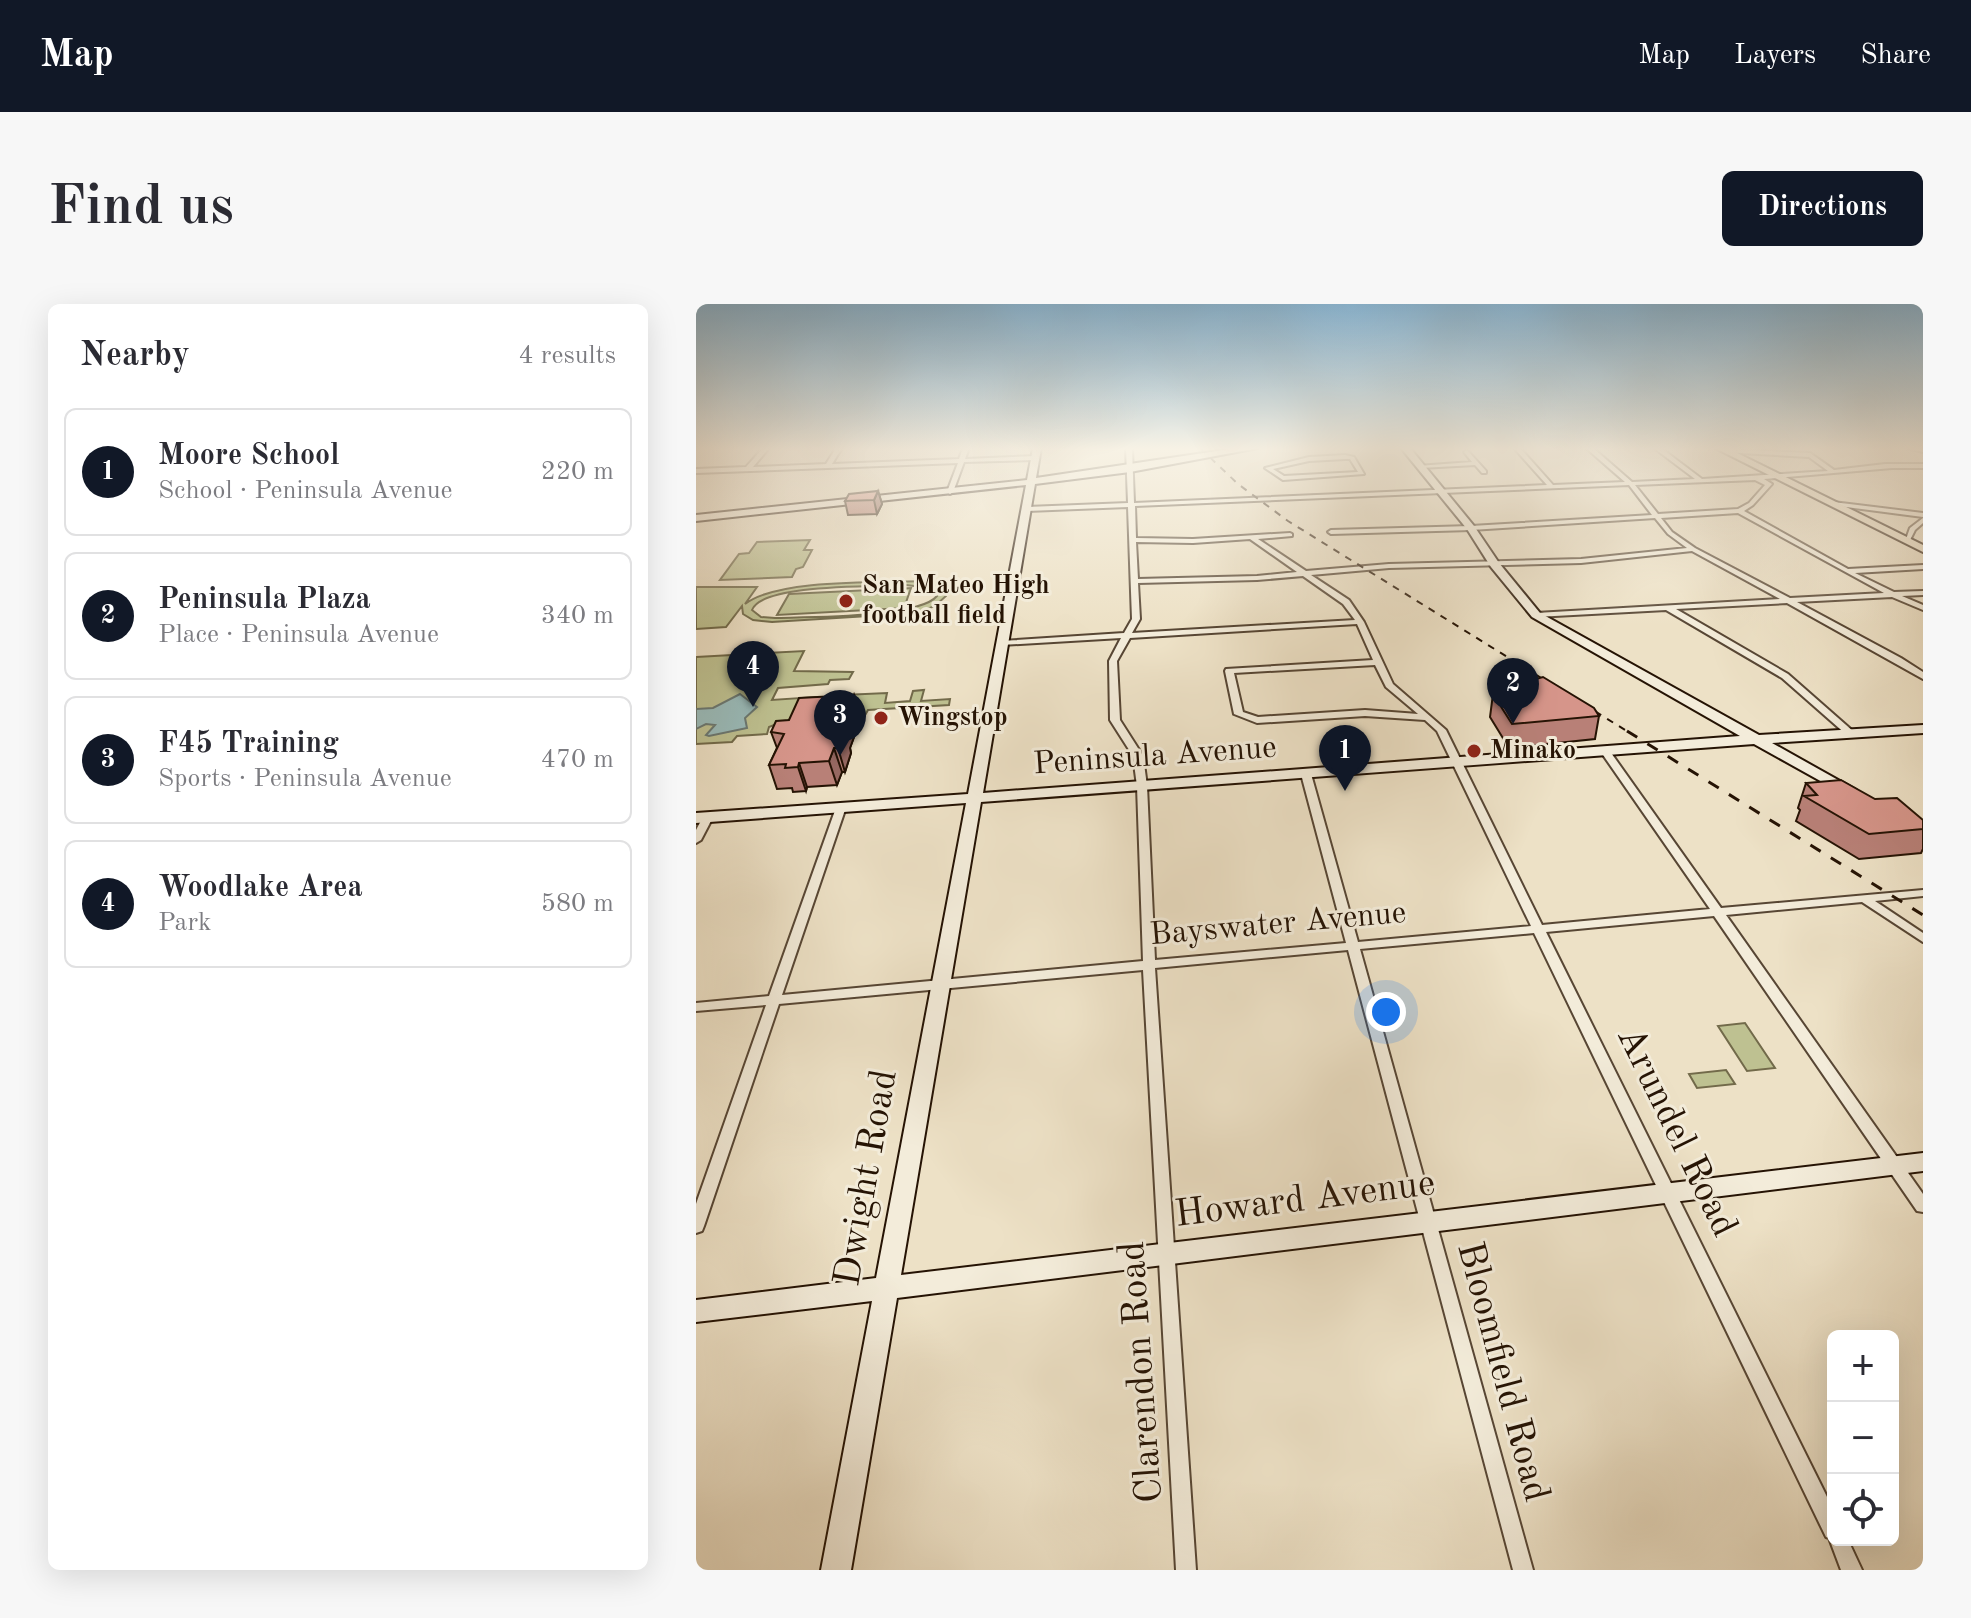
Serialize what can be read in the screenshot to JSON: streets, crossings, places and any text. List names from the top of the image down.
{
  "streets": {
    "main road": ["Peninsula Avenue", "Dwight Road", "Howard Avenue"],
    "street": [
      "Bayswater Avenue",
      "Arundel Road",
      "Clarendon Road",
      "Bloomfield Road"
    ]
  },
  "crossings": [
    ["Peninsula Avenue", "Arundel Road"],
    ["Peninsula Avenue", "Dwight Road"],
    ["Peninsula Avenue", "Clarendon Road"],
    ["Peninsula Avenue", "Bloomfield Road"],
    ["Bayswater Avenue", "Arundel Road"],
    ["Bayswater Avenue", "Dwight Road"],
    ["Bayswater Avenue", "Clarendon Road"],
    ["Bayswater Avenue", "Bloomfield Road"],
    ["Arundel Road", "Howard Avenue"],
    ["Dwight Road", "Howard Avenue"],
    ["Howard Avenue", "Clarendon Road"],
    ["Howard Avenue", "Bloomfield Road"]
  ],
  "places": ["San Mateo High football field", "Wingstop", "Minako"],
  "page": {
    "header": "Map",
    "nav": ["Map", "Layers", "Share"],
    "buttons": "Directions",
    "title": "Find us",
    "heading": ["Nearby", "4 results"],
    "list": [
      {
        "mark": "1",
        "name": "Moore School",
        "note": "School · Peninsula Avenue",
        "value": "220 m"
      },
      {
        "mark": "2",
        "name": "Peninsula Plaza",
        "note": "Place · Peninsula Avenue",
        "value": "340 m"
      },
      {
        "mark": "3",
        "name": "F45 Training",
        "note": "Sports · Peninsula Avenue",
        "value": "470 m"
      },
      {
        "mark": "4",
        "name": "Woodlake Area",
        "note": "Park",
        "value": "580 m"
      }
    ],
    "pins": [
      "4",
      "2",
      "3",
      "1"
    ],
    "map_buttons": ["+", "−"]
  }
}
